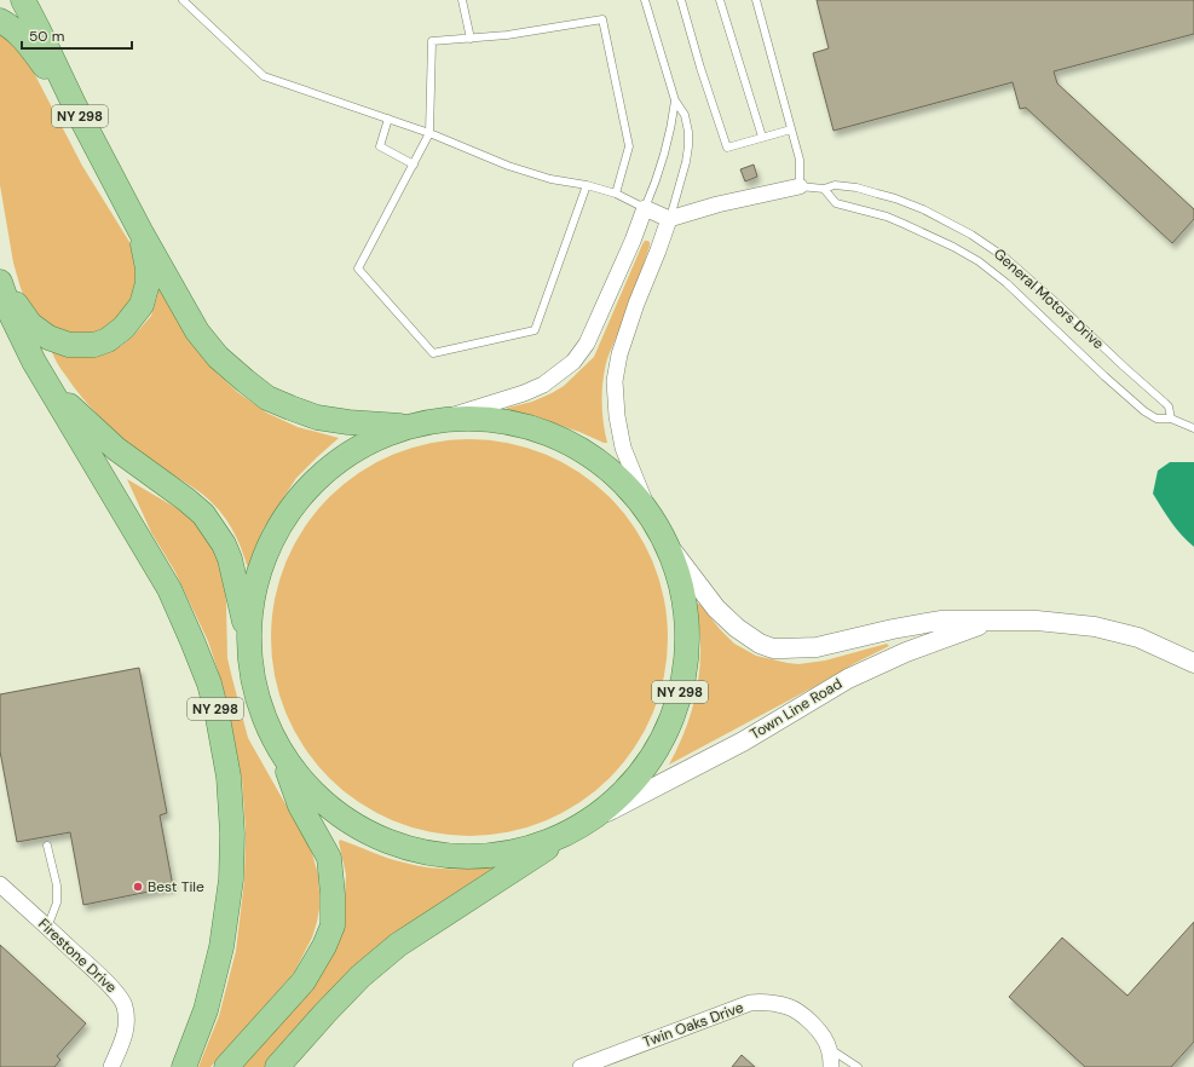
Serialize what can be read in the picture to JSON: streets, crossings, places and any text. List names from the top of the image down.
{
  "streets": {
    "main road": ["NY 298"],
    "street": [
      "General Motors Drive",
      "Town Line Road",
      "Firestone Drive",
      "Twin Oaks Drive"
    ]
  },
  "crossings": [
    ["NY 298", "Town Line Road"]
  ],
  "places": ["Best Tile"],
  "scale_bar": "50 m"
}
